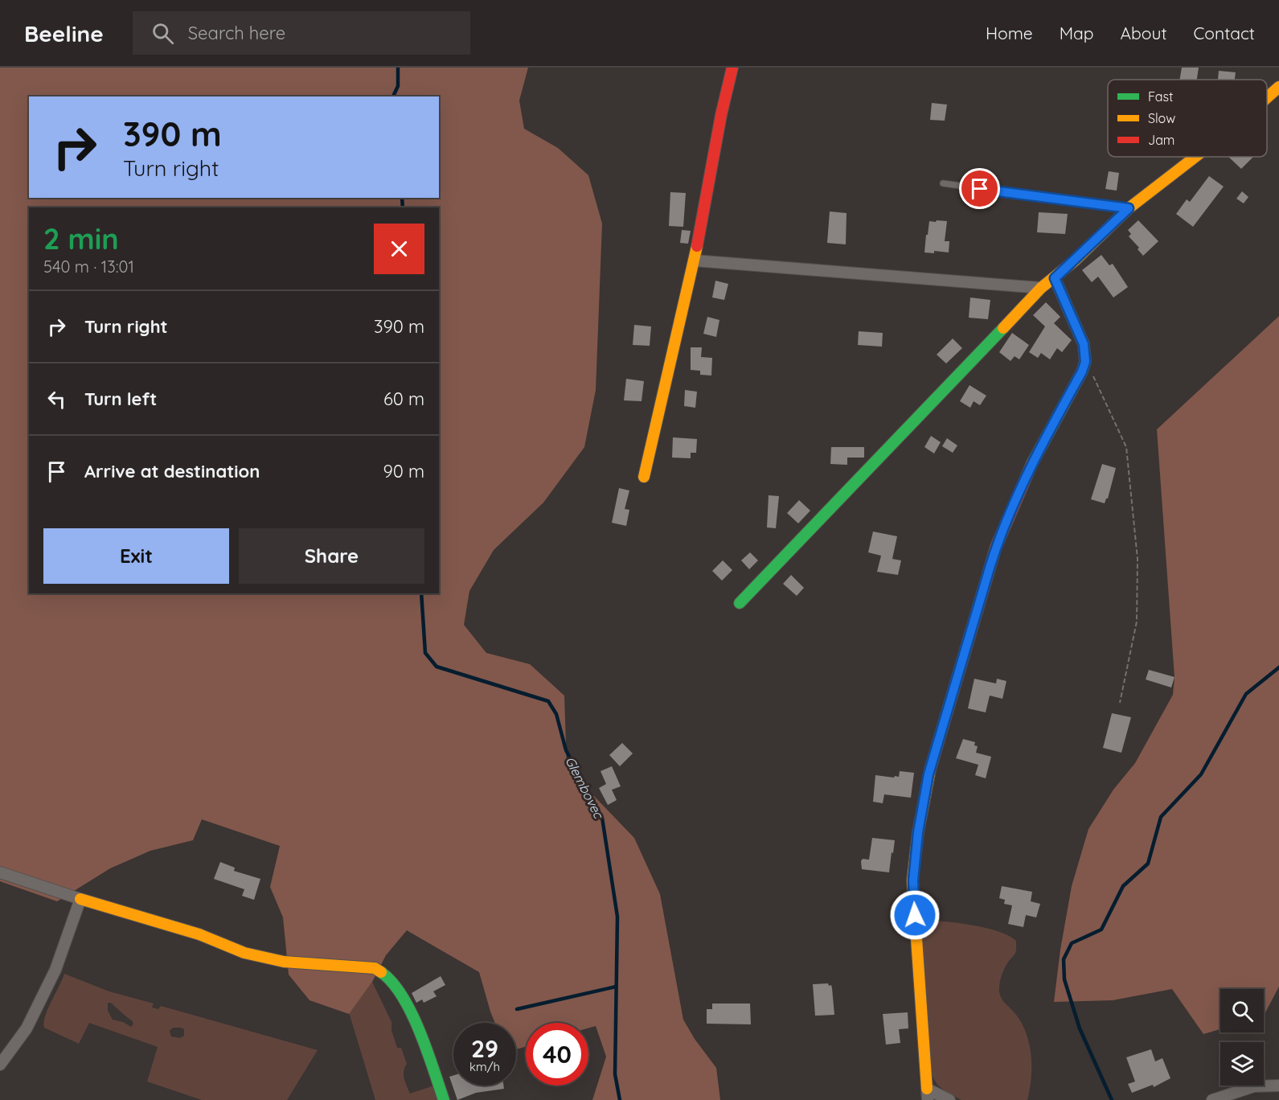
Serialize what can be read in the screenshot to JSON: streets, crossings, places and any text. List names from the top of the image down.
{
  "water": ["Glembovec"],
  "legend": ["Fast", "Slow", "Jam"],
  "page": {
    "header": "Beeline",
    "search": "Search here",
    "nav": [
      "Home",
      "Map",
      "About",
      "Contact"
    ],
    "turn": ["390 m", "Turn right"],
    "heading": ["2 min", "540 m · 13:01"],
    "list": [
      {
        "name": "Turn right",
        "value": "390 m"
      },
      {
        "name": "Turn left",
        "value": "60 m"
      },
      {
        "name": "Arrive at destination",
        "value": "90 m"
      }
    ],
    "buttons": ["Exit", "Share"],
    "speed": "29 km/h",
    "limit": "40"
  }
}
